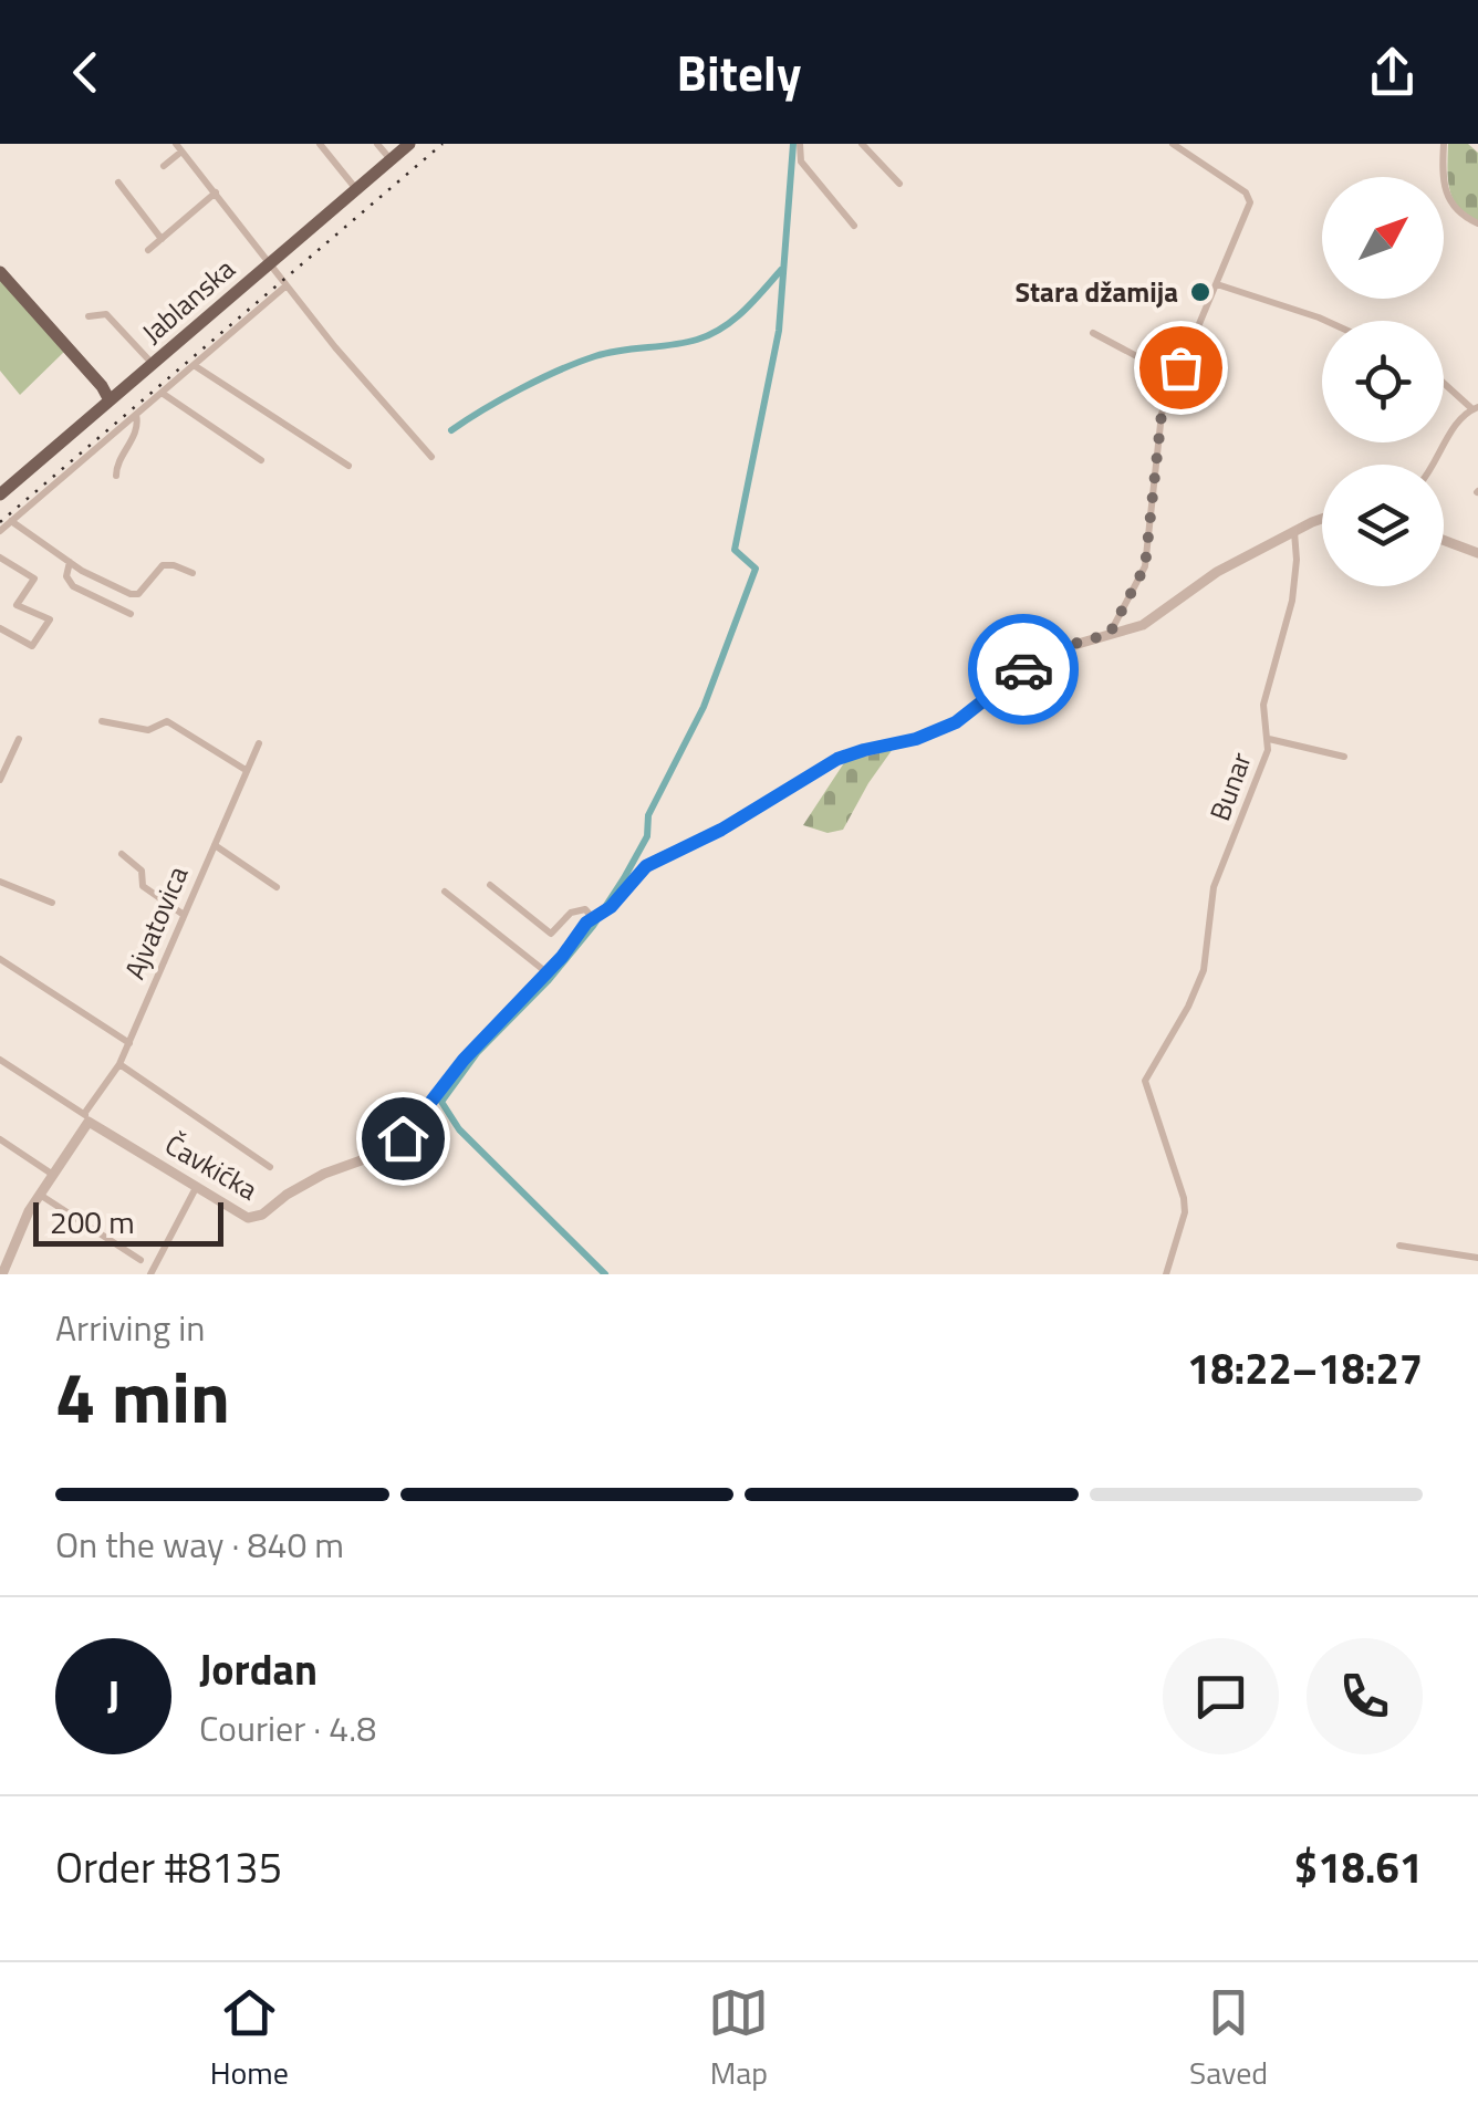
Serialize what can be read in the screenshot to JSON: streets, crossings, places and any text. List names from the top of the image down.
{
  "streets": {
    "main road": ["Jablanska"],
    "street": ["Bunar", "Ajvatovica", "Čavkićka"]
  },
  "crossings": [
    ["Bunar", "Čavkićka"],
    ["Ajvatovica", "Čavkićka"]
  ],
  "places": ["Stara džamija"],
  "scale_bar": "200 m",
  "north": "top right",
  "page": {
    "header": "Bitely",
    "scale": "200 m",
    "heading": ["4 min", "Arriving in", "18:22–18:27"],
    "panel": [
      "Jordan",
      "Courier · 4.8",
      "Order #8135",
      "$18.61"
    ],
    "bar": "On the way · 840 m",
    "round": "J",
    "tabs": ["Home", "Map", "Saved"]
  }
}
